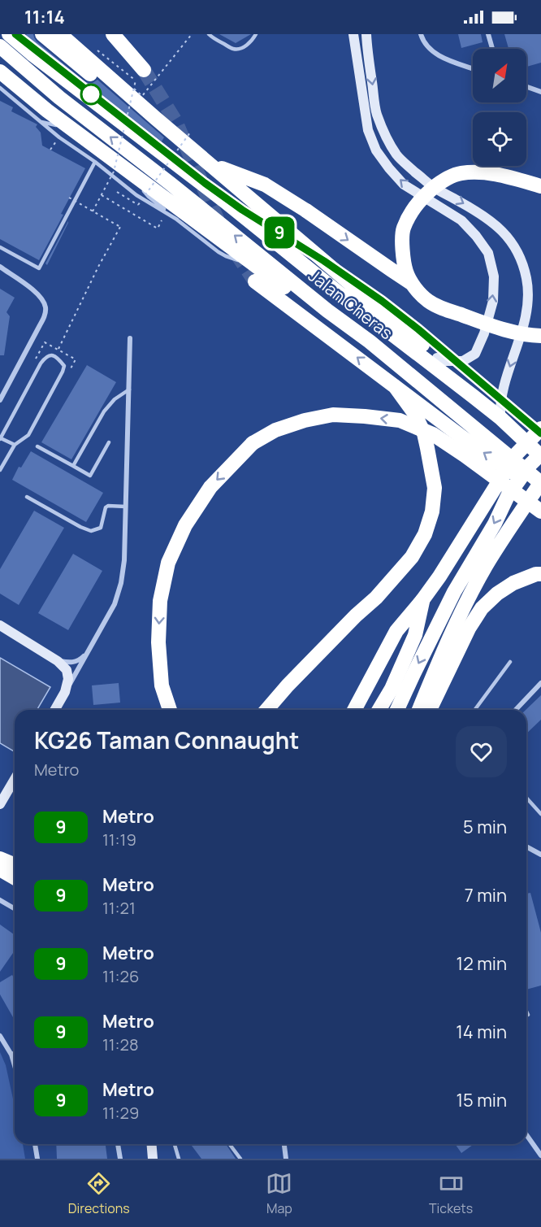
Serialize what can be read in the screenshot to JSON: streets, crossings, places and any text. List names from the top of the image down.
{
  "streets": {
    "highway": ["Jalan Cheras"]
  },
  "lines": ["metro line 9"],
  "north": "top right",
  "page": {
    "status": "11:14",
    "on_map": "9",
    "heading": ["KG26 Taman Connaught", "Metro"],
    "list": [
      {
        "mark": "9",
        "name": "Metro",
        "note": "11:19",
        "value": "5 min"
      },
      {
        "mark": "9",
        "name": "Metro",
        "note": "11:21",
        "value": "7 min"
      },
      {
        "mark": "9",
        "name": "Metro",
        "note": "11:26",
        "value": "12 min"
      },
      {
        "mark": "9",
        "name": "Metro",
        "note": "11:28",
        "value": "14 min"
      },
      {
        "mark": "9",
        "name": "Metro",
        "note": "11:29",
        "value": "15 min"
      }
    ],
    "tabs": ["Directions", "Map", "Tickets"]
  }
}
